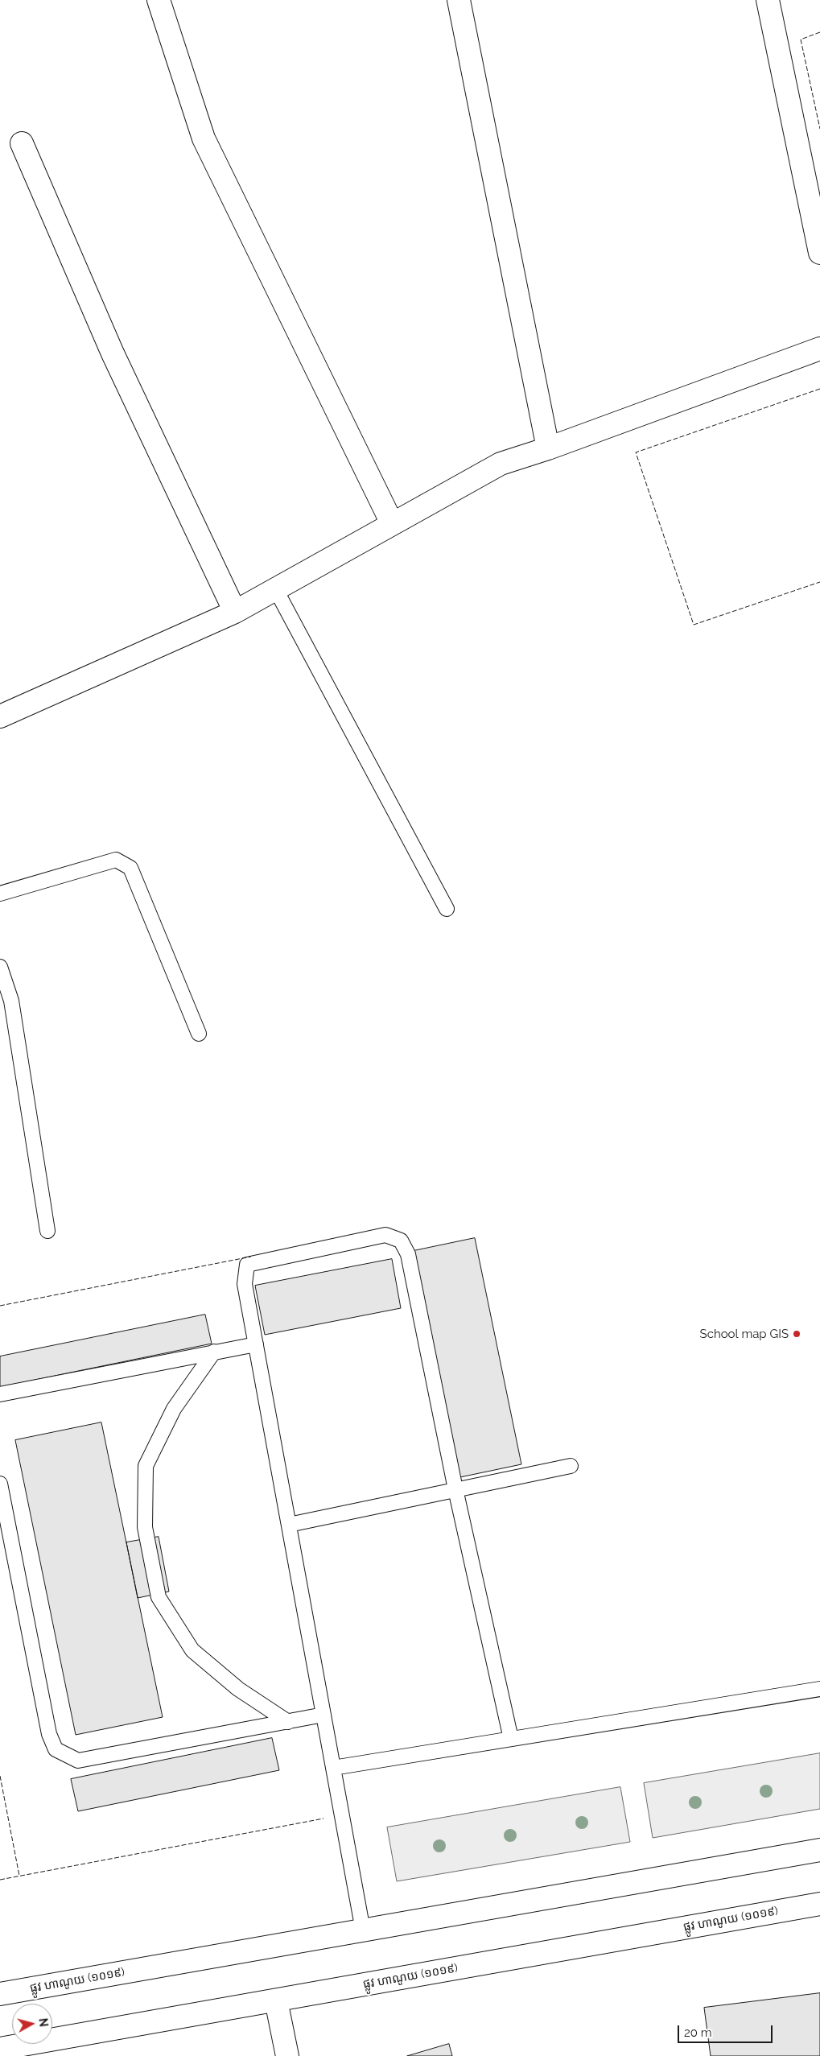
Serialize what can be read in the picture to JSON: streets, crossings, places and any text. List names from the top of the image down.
{
  "streets": {
    "street": ["ផ្លូវ ហាណូយ (១០១៩)"]
  },
  "places": ["School map GIS"],
  "scale_bar": "20 m",
  "north": "right"
}
